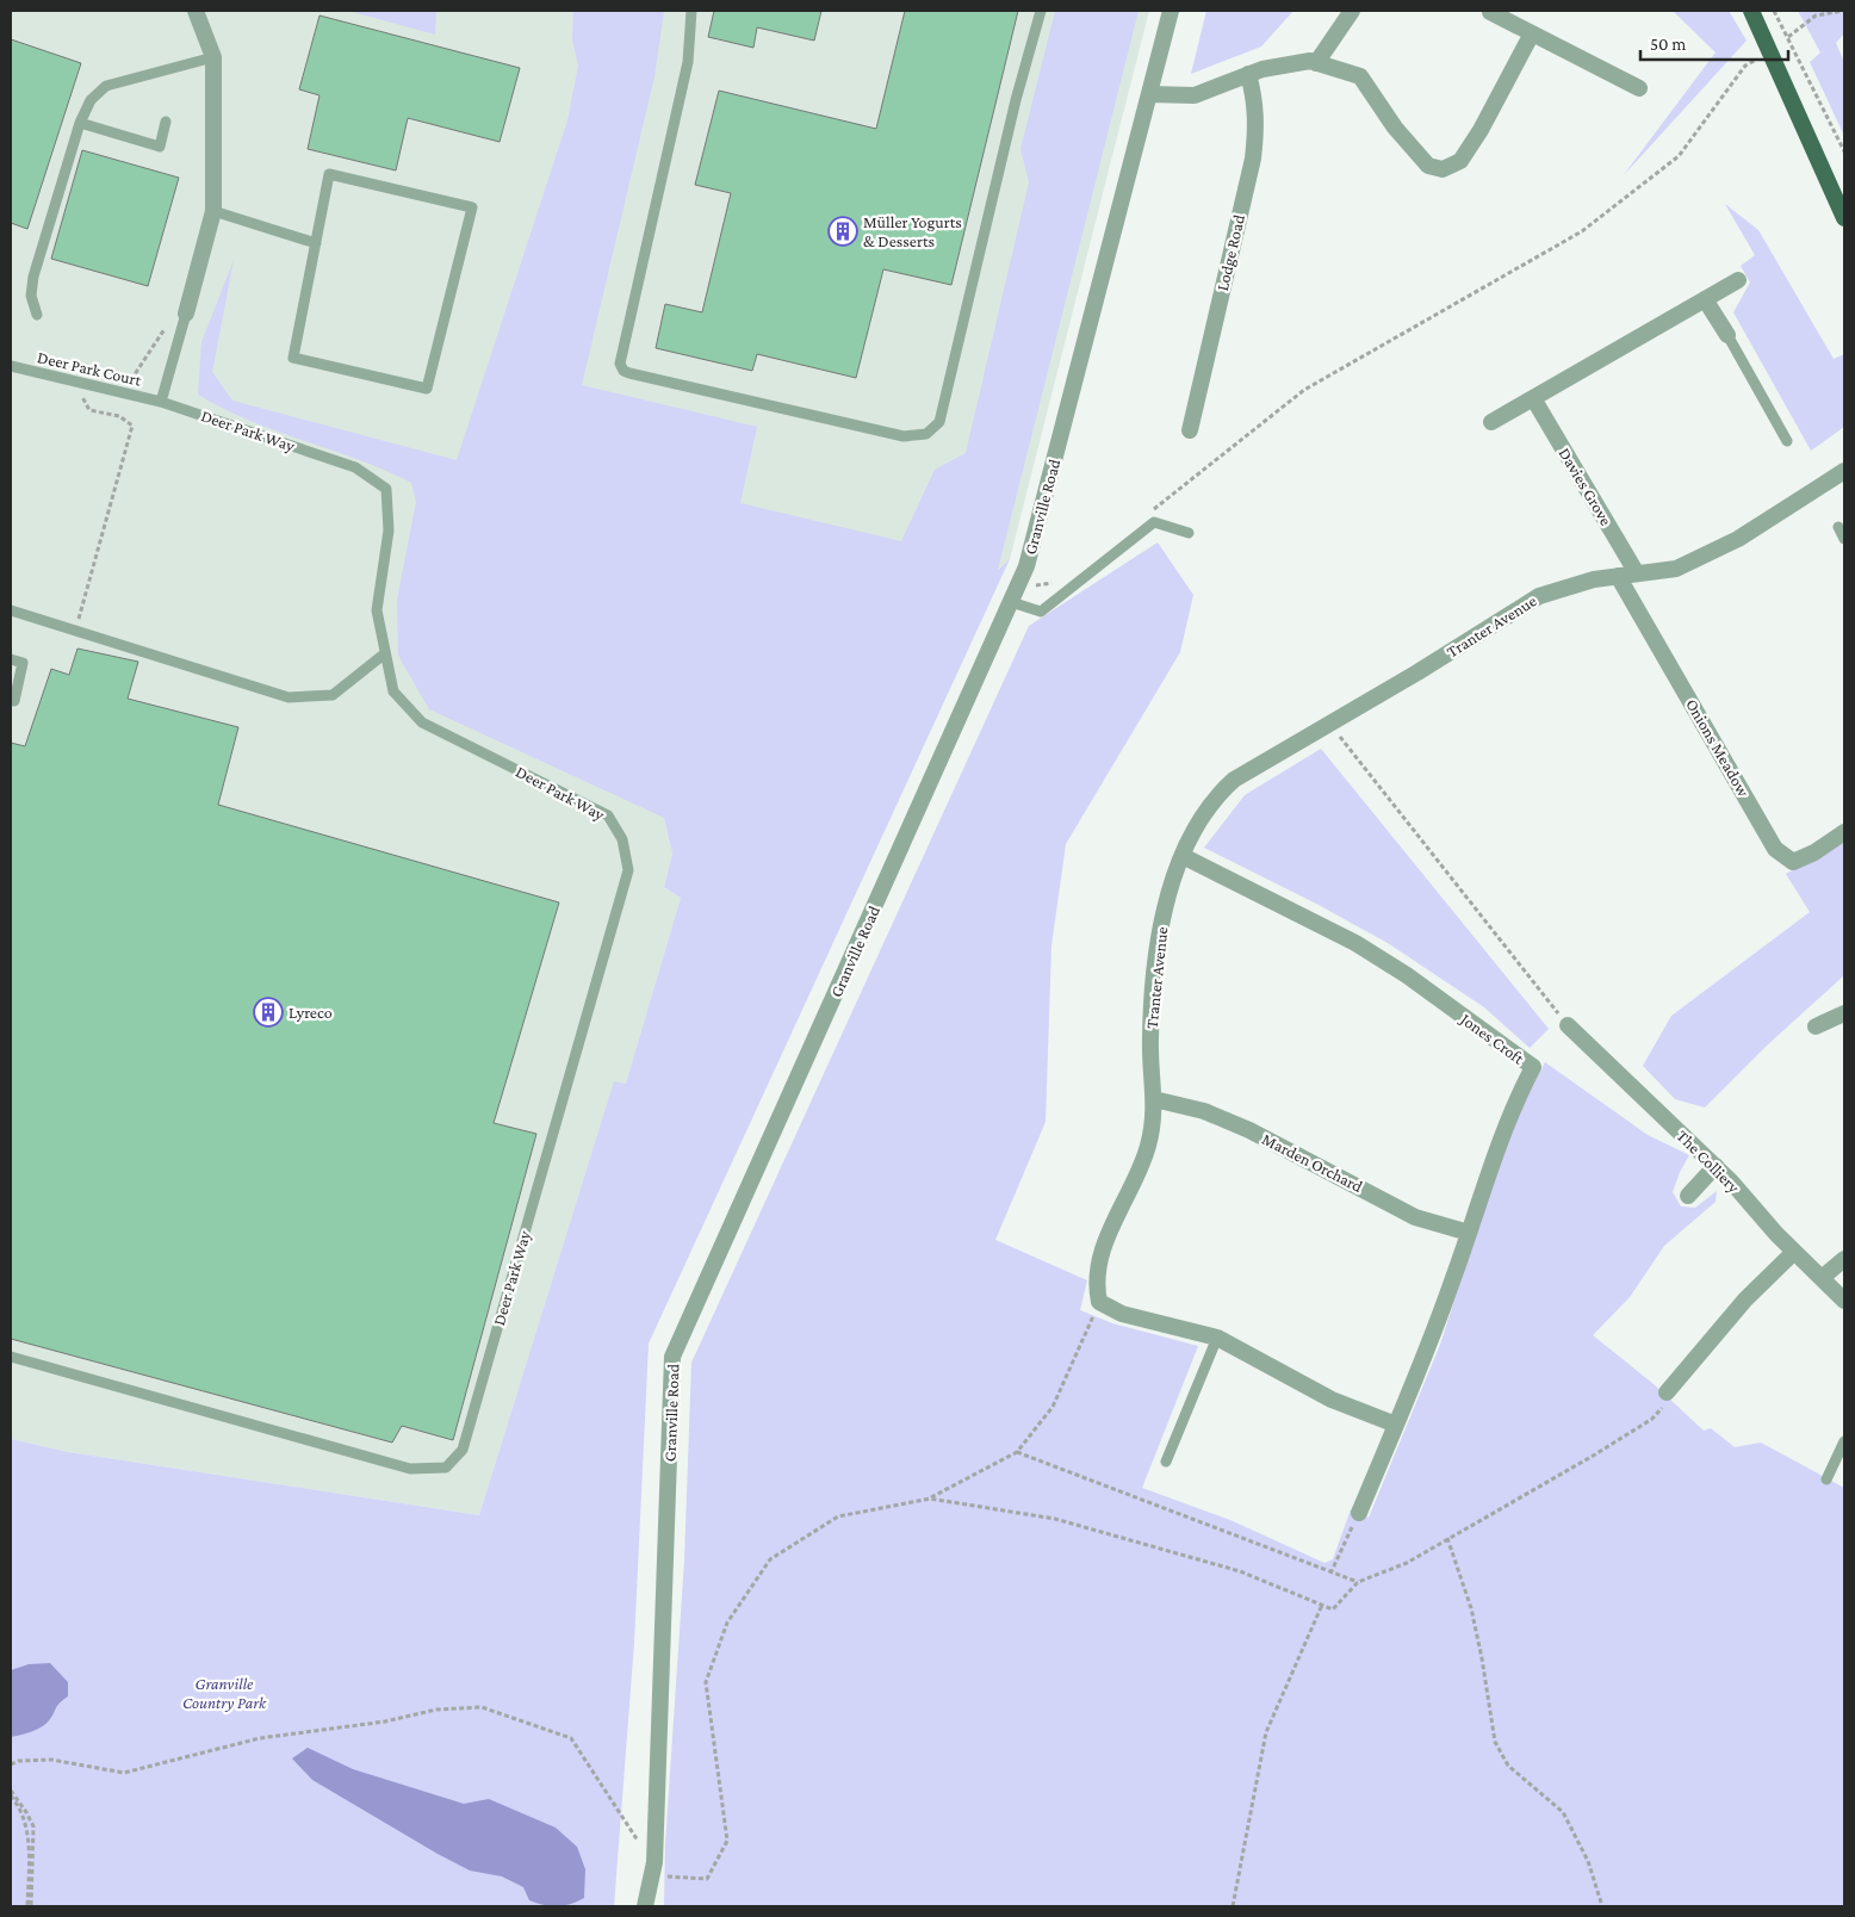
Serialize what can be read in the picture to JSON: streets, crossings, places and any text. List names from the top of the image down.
{
  "streets": {
    "street": [
      "Lodge Road",
      "Davies Grove",
      "Granville Road",
      "Tranter Avenue",
      "Onions Meadow",
      "Jones Croft",
      "The Colliery",
      "Marden Orchard"
    ],
    "lane": ["Deer Park Court", "Deer Park Way"]
  },
  "crossings": [
    ["Deer Park Court", "Deer Park Way"],
    ["Davies Grove", "Tranter Avenue"],
    ["Tranter Avenue", "Onions Meadow"],
    ["Tranter Avenue", "Jones Croft"],
    ["Tranter Avenue", "Marden Orchard"],
    ["Jones Croft", "Marden Orchard"]
  ],
  "parks": ["Granville Country Park"],
  "places": {
    "building": ["Müller Yogurts & Desserts", "Lyreco"]
  },
  "scale_bar": "50 m"
}
